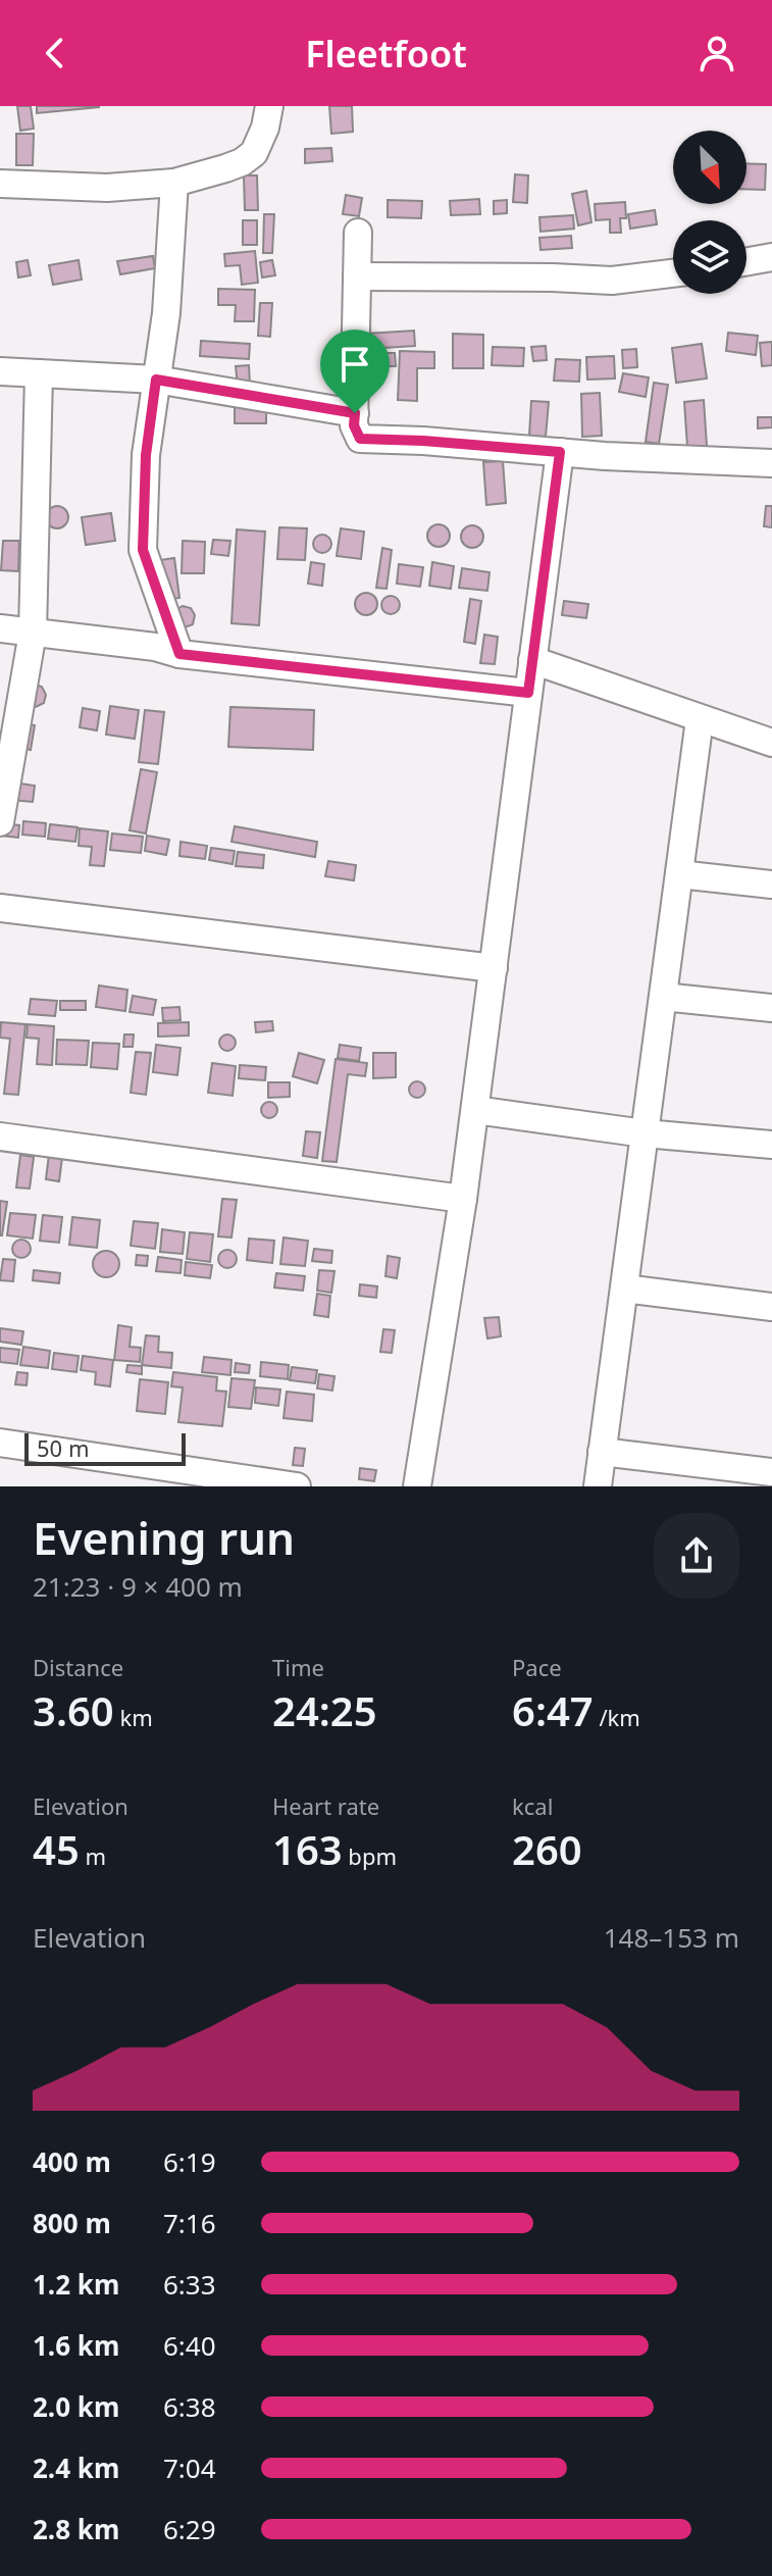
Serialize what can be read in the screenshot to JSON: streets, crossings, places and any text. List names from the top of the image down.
{
  "scale_bar": "50 m",
  "north": "bottom right",
  "page": {
    "header": "Fleetfoot",
    "scale": "50 m",
    "heading": ["Evening run", "21:23 · 9 × 400 m"],
    "stats": [
      ["Distance", "3.60 km"],
      ["Time", "24:25"],
      ["Pace", "6:47 /km"],
      ["Elevation", "45 m"],
      ["Heart rate", "163 bpm"],
      ["kcal", "260"]
    ],
    "chart": ["Elevation", "148–153 m"],
    "list": [
      {
        "name": "400 m",
        "note": "6:19"
      },
      {
        "name": "800 m",
        "note": "7:16"
      },
      {
        "name": "1.2 km",
        "note": "6:33"
      },
      {
        "name": "1.6 km",
        "note": "6:40"
      },
      {
        "name": "2.0 km",
        "note": "6:38"
      },
      {
        "name": "2.4 km",
        "note": "7:04"
      },
      {
        "name": "2.8 km",
        "note": "6:29"
      }
    ]
  }
}
